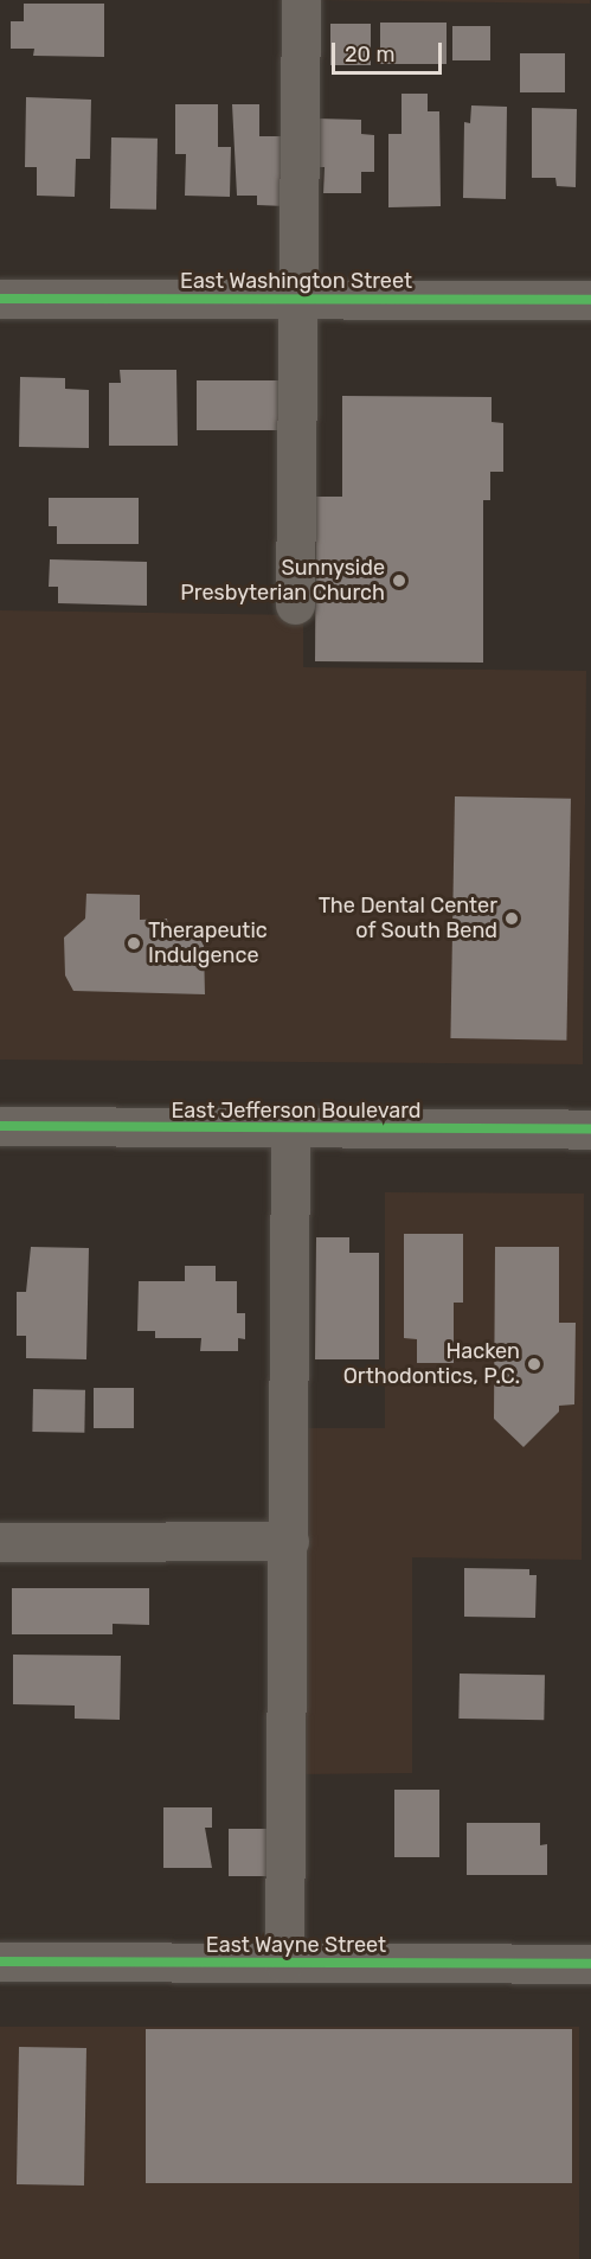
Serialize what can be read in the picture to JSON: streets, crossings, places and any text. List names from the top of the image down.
{
  "streets": {
    "street": ["East Washington Street", "East Jefferson Boulevard", "East Wayne Street"]
  },
  "places": [
    "Sunnyside Presbyterian Church",
    "The Dental Center of South Bend",
    "Therapeutic Indulgence",
    "Hacken Orthodontics, P.C."
  ],
  "scale_bar": "20 m"
}
